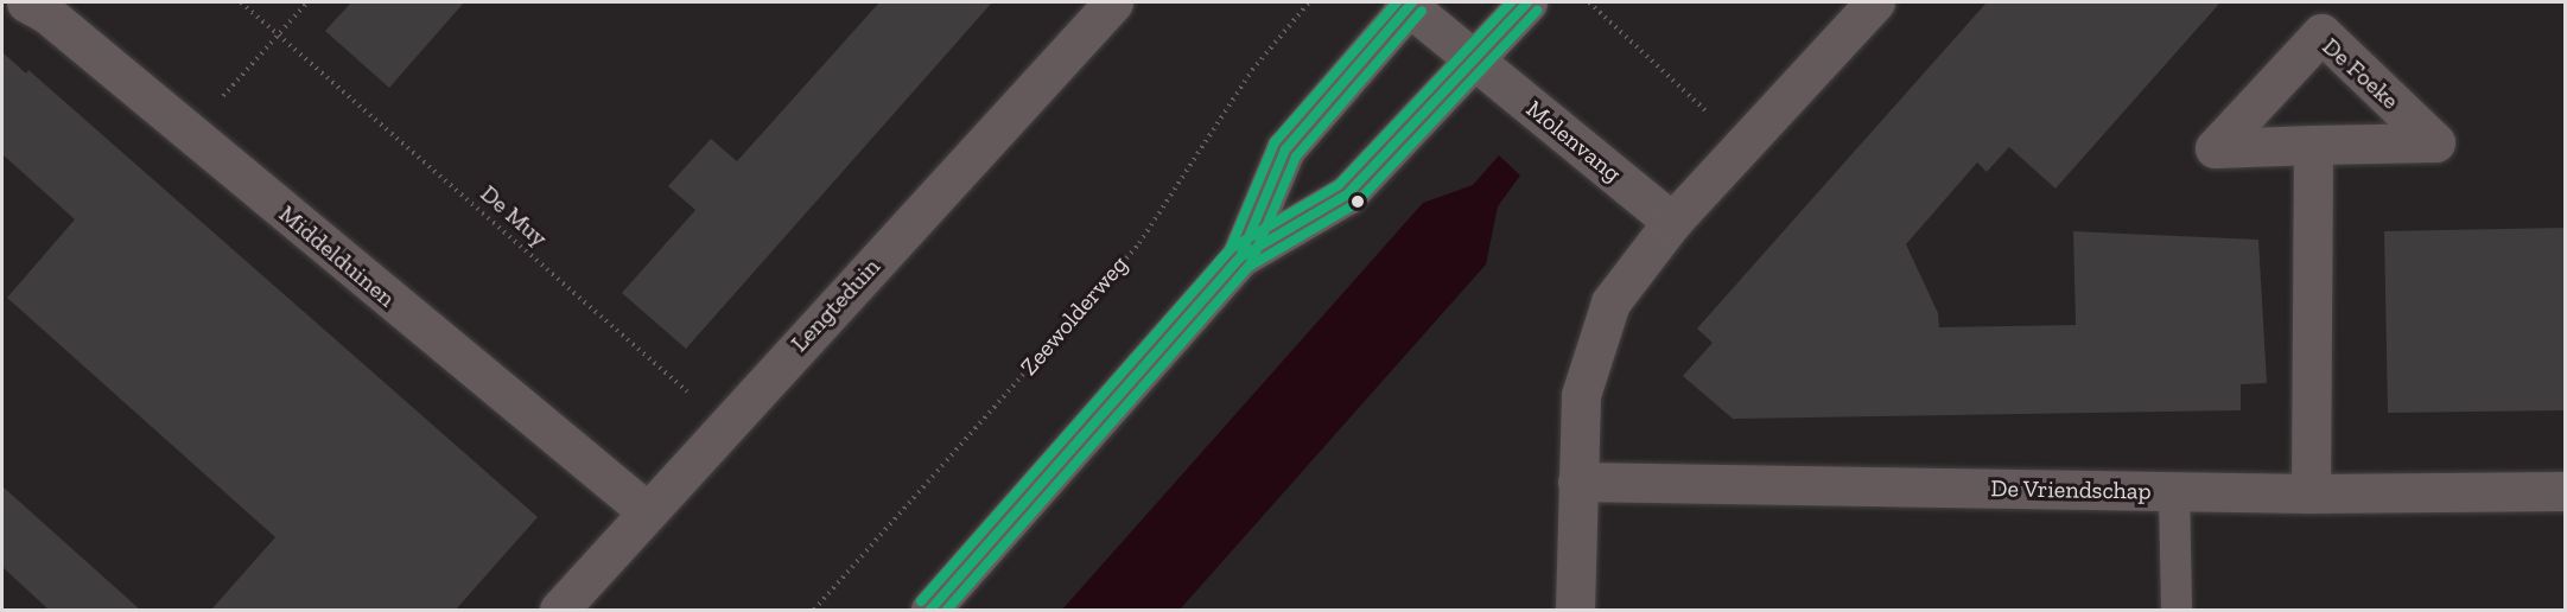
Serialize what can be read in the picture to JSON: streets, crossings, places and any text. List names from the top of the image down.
{
  "streets": {
    "street": [
      "De Foeke",
      "Molenvang",
      "Middelduinen",
      "Lengteduin",
      "De Vriendschap"
    ],
    "path": ["De Muy", "Zeewolderweg"]
  },
  "crossings": [
    ["De Muy", "Lengteduin"],
    ["Middelduinen", "Lengteduin"]
  ]
}
